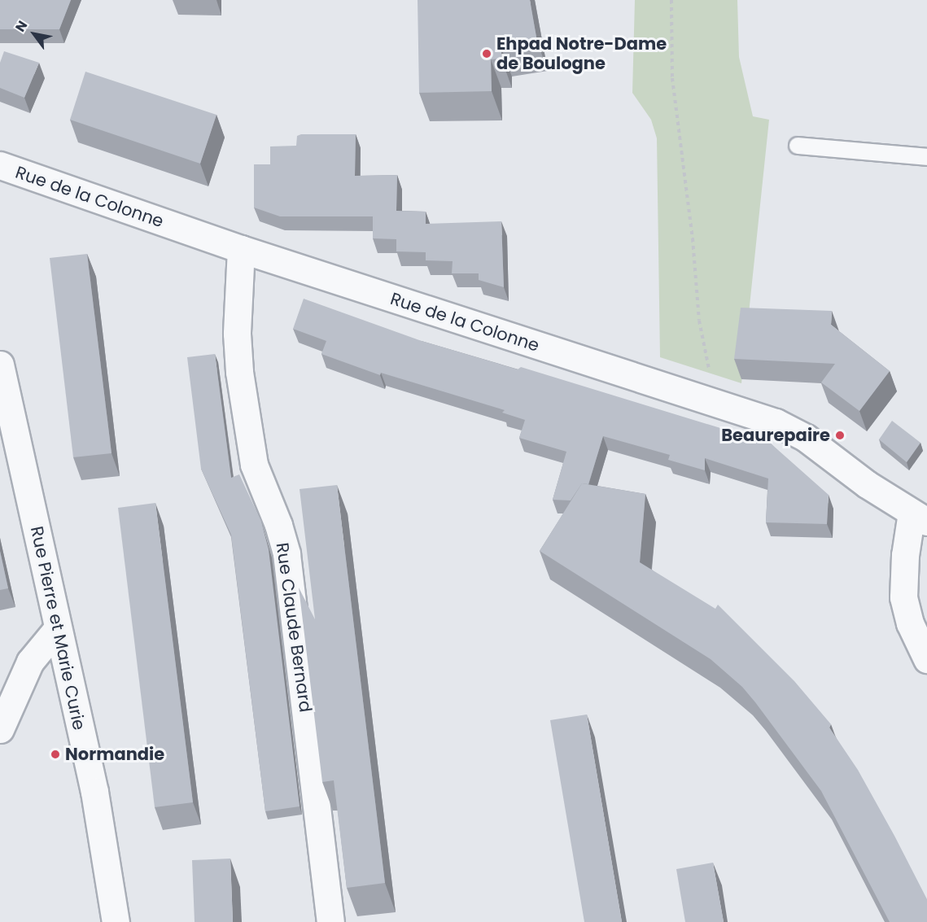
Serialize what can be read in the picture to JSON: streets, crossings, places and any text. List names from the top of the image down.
{
  "streets": {
    "street": ["Rue de la Colonne", "Rue Claude Bernard", "Rue Pierre et Marie Curie"]
  },
  "crossings": [
    ["Rue de la Colonne", "Rue Claude Bernard"]
  ],
  "places": ["Ehpad Notre-Dame de Boulogne", "Beaurepaire", "Normandie"],
  "north": "top left"
}
